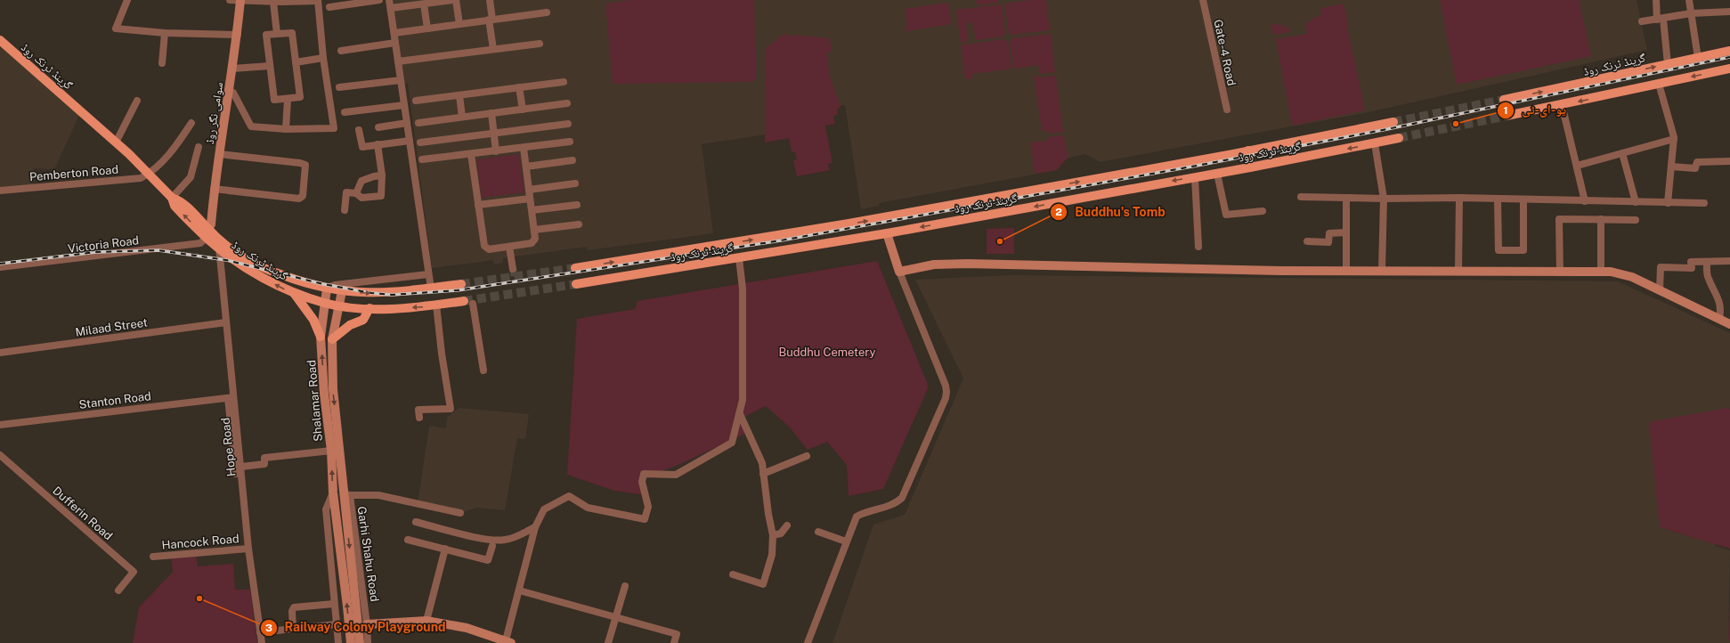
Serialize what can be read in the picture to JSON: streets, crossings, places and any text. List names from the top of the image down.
{
  "streets": {
    "main road": ["گرینڈ ٹرنک روڈ"],
    "street": [
      "Gate-4 Road",
      "سوامی نگر روڈ",
      "Pemberton Road",
      "Victoria Road",
      "Milaad Street",
      "Stanton Road",
      "Shalamar Road",
      "Hope Road",
      "Dufferin Road",
      "Hancock Road",
      "Garhi Shahu Road"
    ]
  },
  "crossings": [
    ["گرینڈ ٹرنک روڈ", "سوامی نگر روڈ"],
    ["گرینڈ ٹرنک روڈ", "Pemberton Road"],
    ["گرینڈ ٹرنک روڈ", "Victoria Road"],
    ["گرینڈ ٹرنک روڈ", "Shalamar Road"],
    ["گرینڈ ٹرنک روڈ", "Hope Road"],
    ["Milaad Street", "Hope Road"],
    ["Stanton Road", "Hope Road"],
    ["Shalamar Road", "Garhi Shahu Road"],
    ["Hope Road", "Hancock Road"]
  ],
  "parks": ["Buddhu Cemetery"],
  "places": ["یو-ای-ٹی", "Buddhu's Tomb", "Railway Colony Playground"]
}
